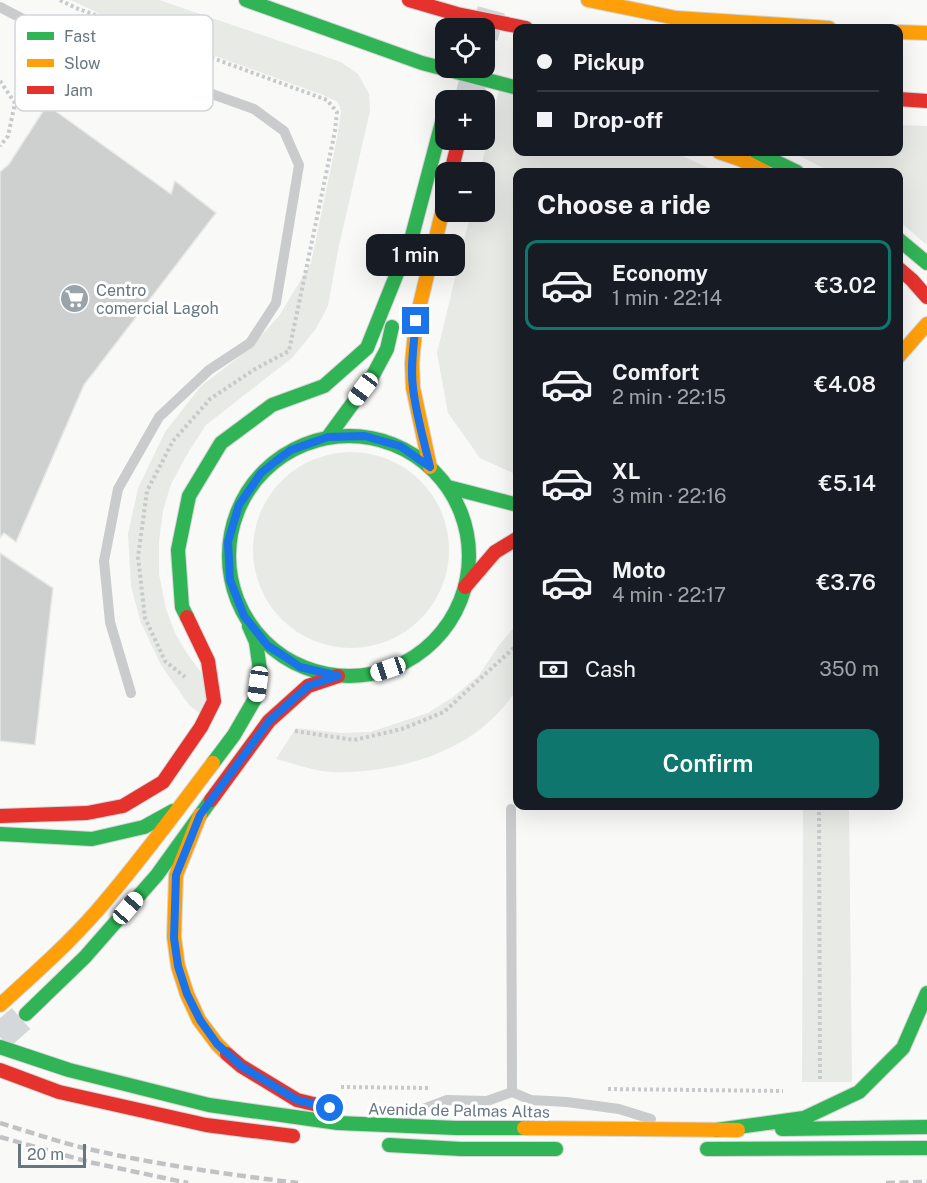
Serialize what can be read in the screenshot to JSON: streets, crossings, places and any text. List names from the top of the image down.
{
  "streets": {
    "main road": ["Avenida de Palmas Altas"]
  },
  "places": {
    "supermarket": ["Centro comercial Lagoh"]
  },
  "legend": ["Fast", "Slow", "Jam"],
  "scale_bar": "20 m",
  "page": {
    "map_buttons": ["+", "−"],
    "banner": ["Pickup", "Drop-off"],
    "heading": "Choose a ride",
    "bubble": "1 min",
    "list": [
      {
        "name": "Economy",
        "note": "1 min · 22:14",
        "value": "€3.02"
      },
      {
        "name": "Comfort",
        "note": "2 min · 22:15",
        "value": "€4.08"
      },
      {
        "name": "XL",
        "note": "3 min · 22:16",
        "value": "€5.14"
      },
      {
        "name": "Moto",
        "note": "4 min · 22:17",
        "value": "€3.76"
      }
    ],
    "pay": ["Cash", "350 m"],
    "buttons": "Confirm",
    "scale": "20 m"
  }
}
